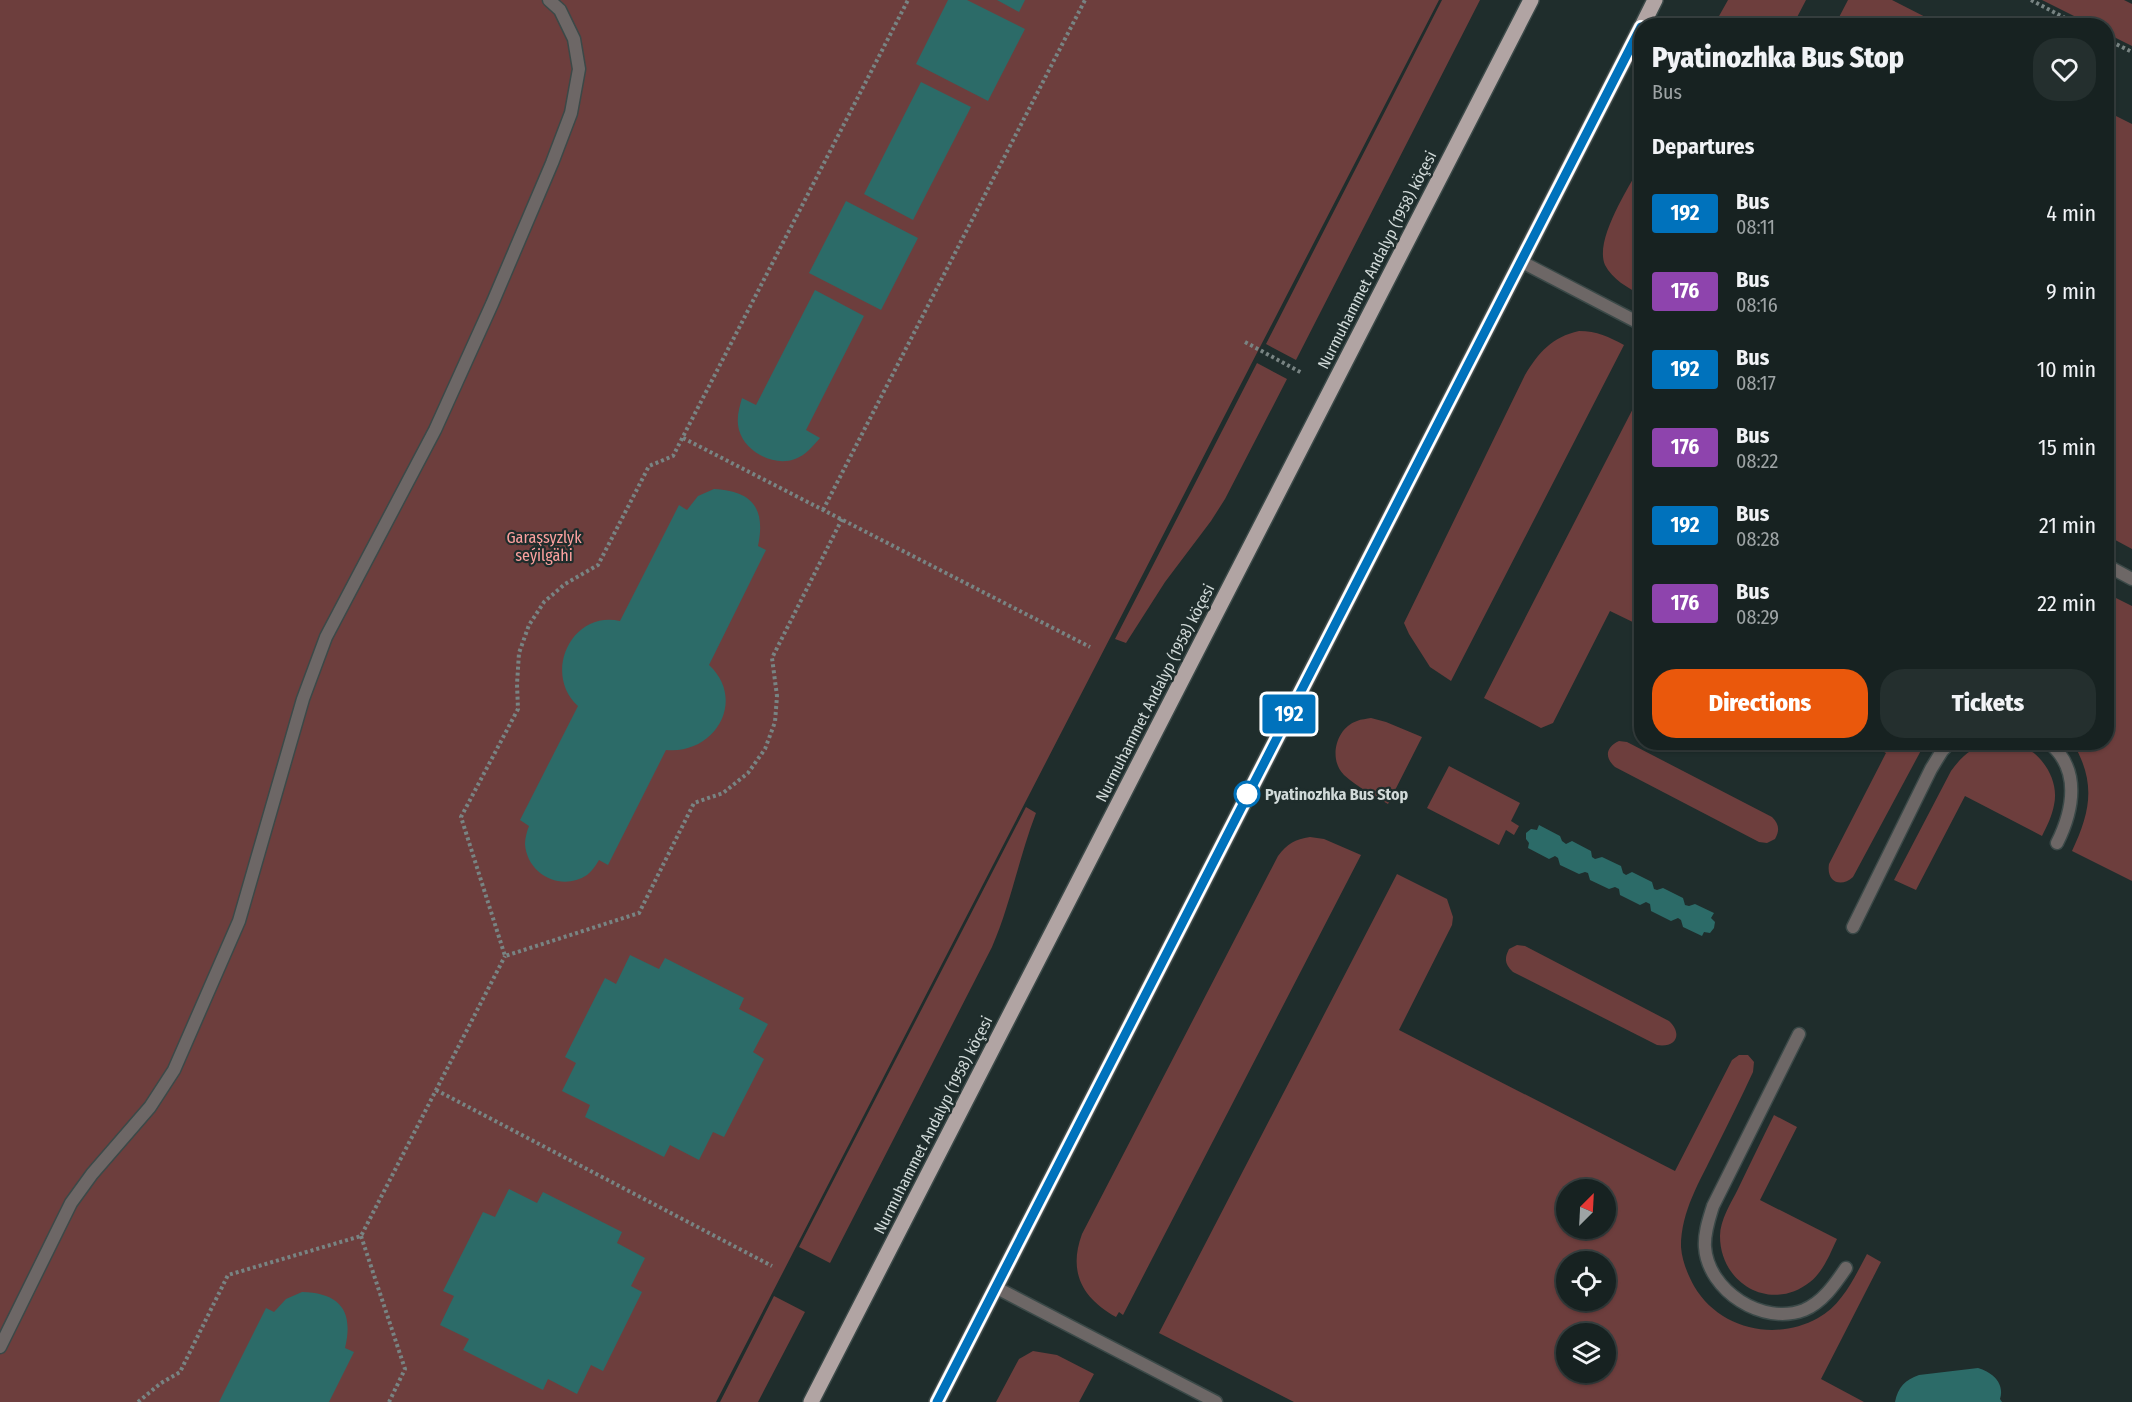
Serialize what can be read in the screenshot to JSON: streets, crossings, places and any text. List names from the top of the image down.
{
  "streets": {
    "main road": ["Nurmuhammet Andalyp (1958) köçesi"]
  },
  "parks": ["Garaşsyzlyk seýilgähi"],
  "places": ["Pyatinozhka Bus Stop"],
  "lines": ["bus line 192"],
  "north": "top right",
  "page": {
    "on_map": "192",
    "heading": [
      ["Pyatinozhka Bus Stop", "Bus"],
      "Departures"
    ],
    "list": [
      {
        "mark": "192",
        "name": "Bus",
        "note": "08:11",
        "value": "4 min"
      },
      {
        "mark": "176",
        "name": "Bus",
        "note": "08:16",
        "value": "9 min"
      },
      {
        "mark": "192",
        "name": "Bus",
        "note": "08:17",
        "value": "10 min"
      },
      {
        "mark": "176",
        "name": "Bus",
        "note": "08:22",
        "value": "15 min"
      },
      {
        "mark": "192",
        "name": "Bus",
        "note": "08:28",
        "value": "21 min"
      },
      {
        "mark": "176",
        "name": "Bus",
        "note": "08:29",
        "value": "22 min"
      }
    ],
    "buttons": ["Directions", "Tickets"]
  }
}
